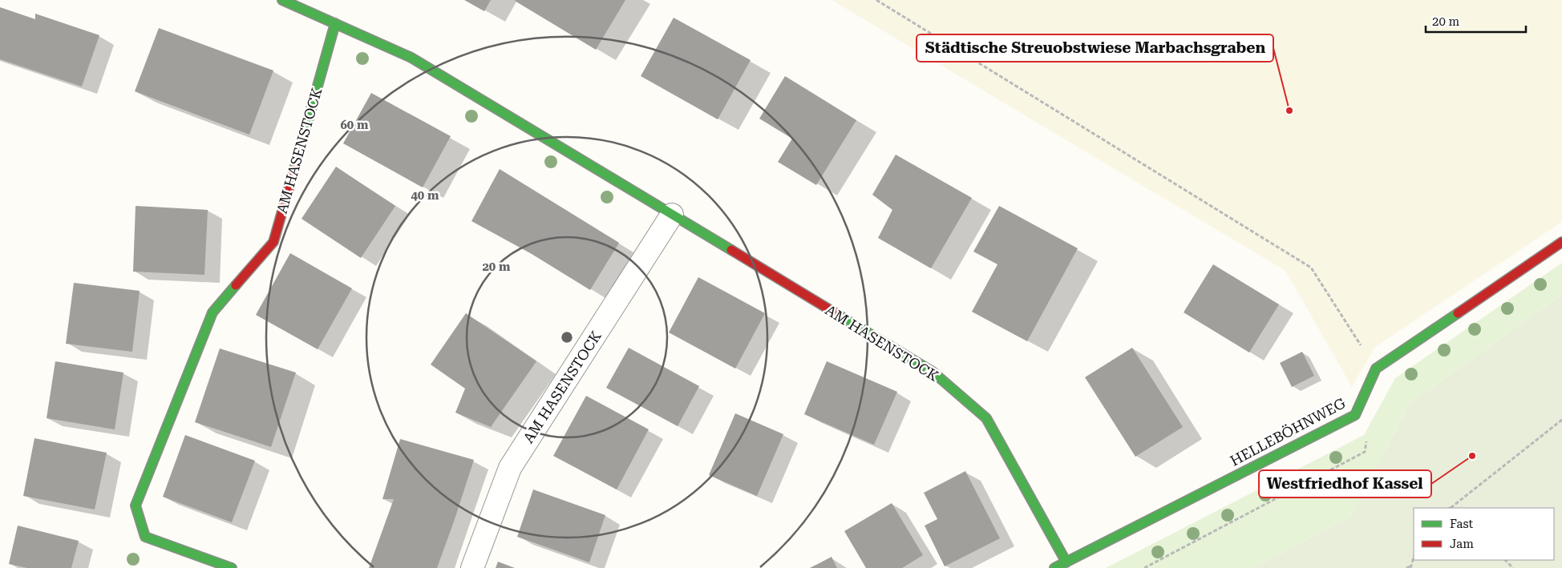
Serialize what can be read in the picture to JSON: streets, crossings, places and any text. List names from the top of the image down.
{
  "streets": {
    "street": ["AM HASENSTOCK", "HELLEBÖHNWEG"]
  },
  "crossings": [
    ["AM HASENSTOCK", "HELLEBÖHNWEG"]
  ],
  "places": ["Städtische Streuobstwiese Marbachsgraben", "Westfriedhof Kassel"],
  "legend": ["Fast", "Jam"],
  "scale_bar": "20 m",
  "rings": ["60 m", "40 m", "20 m"]
}
